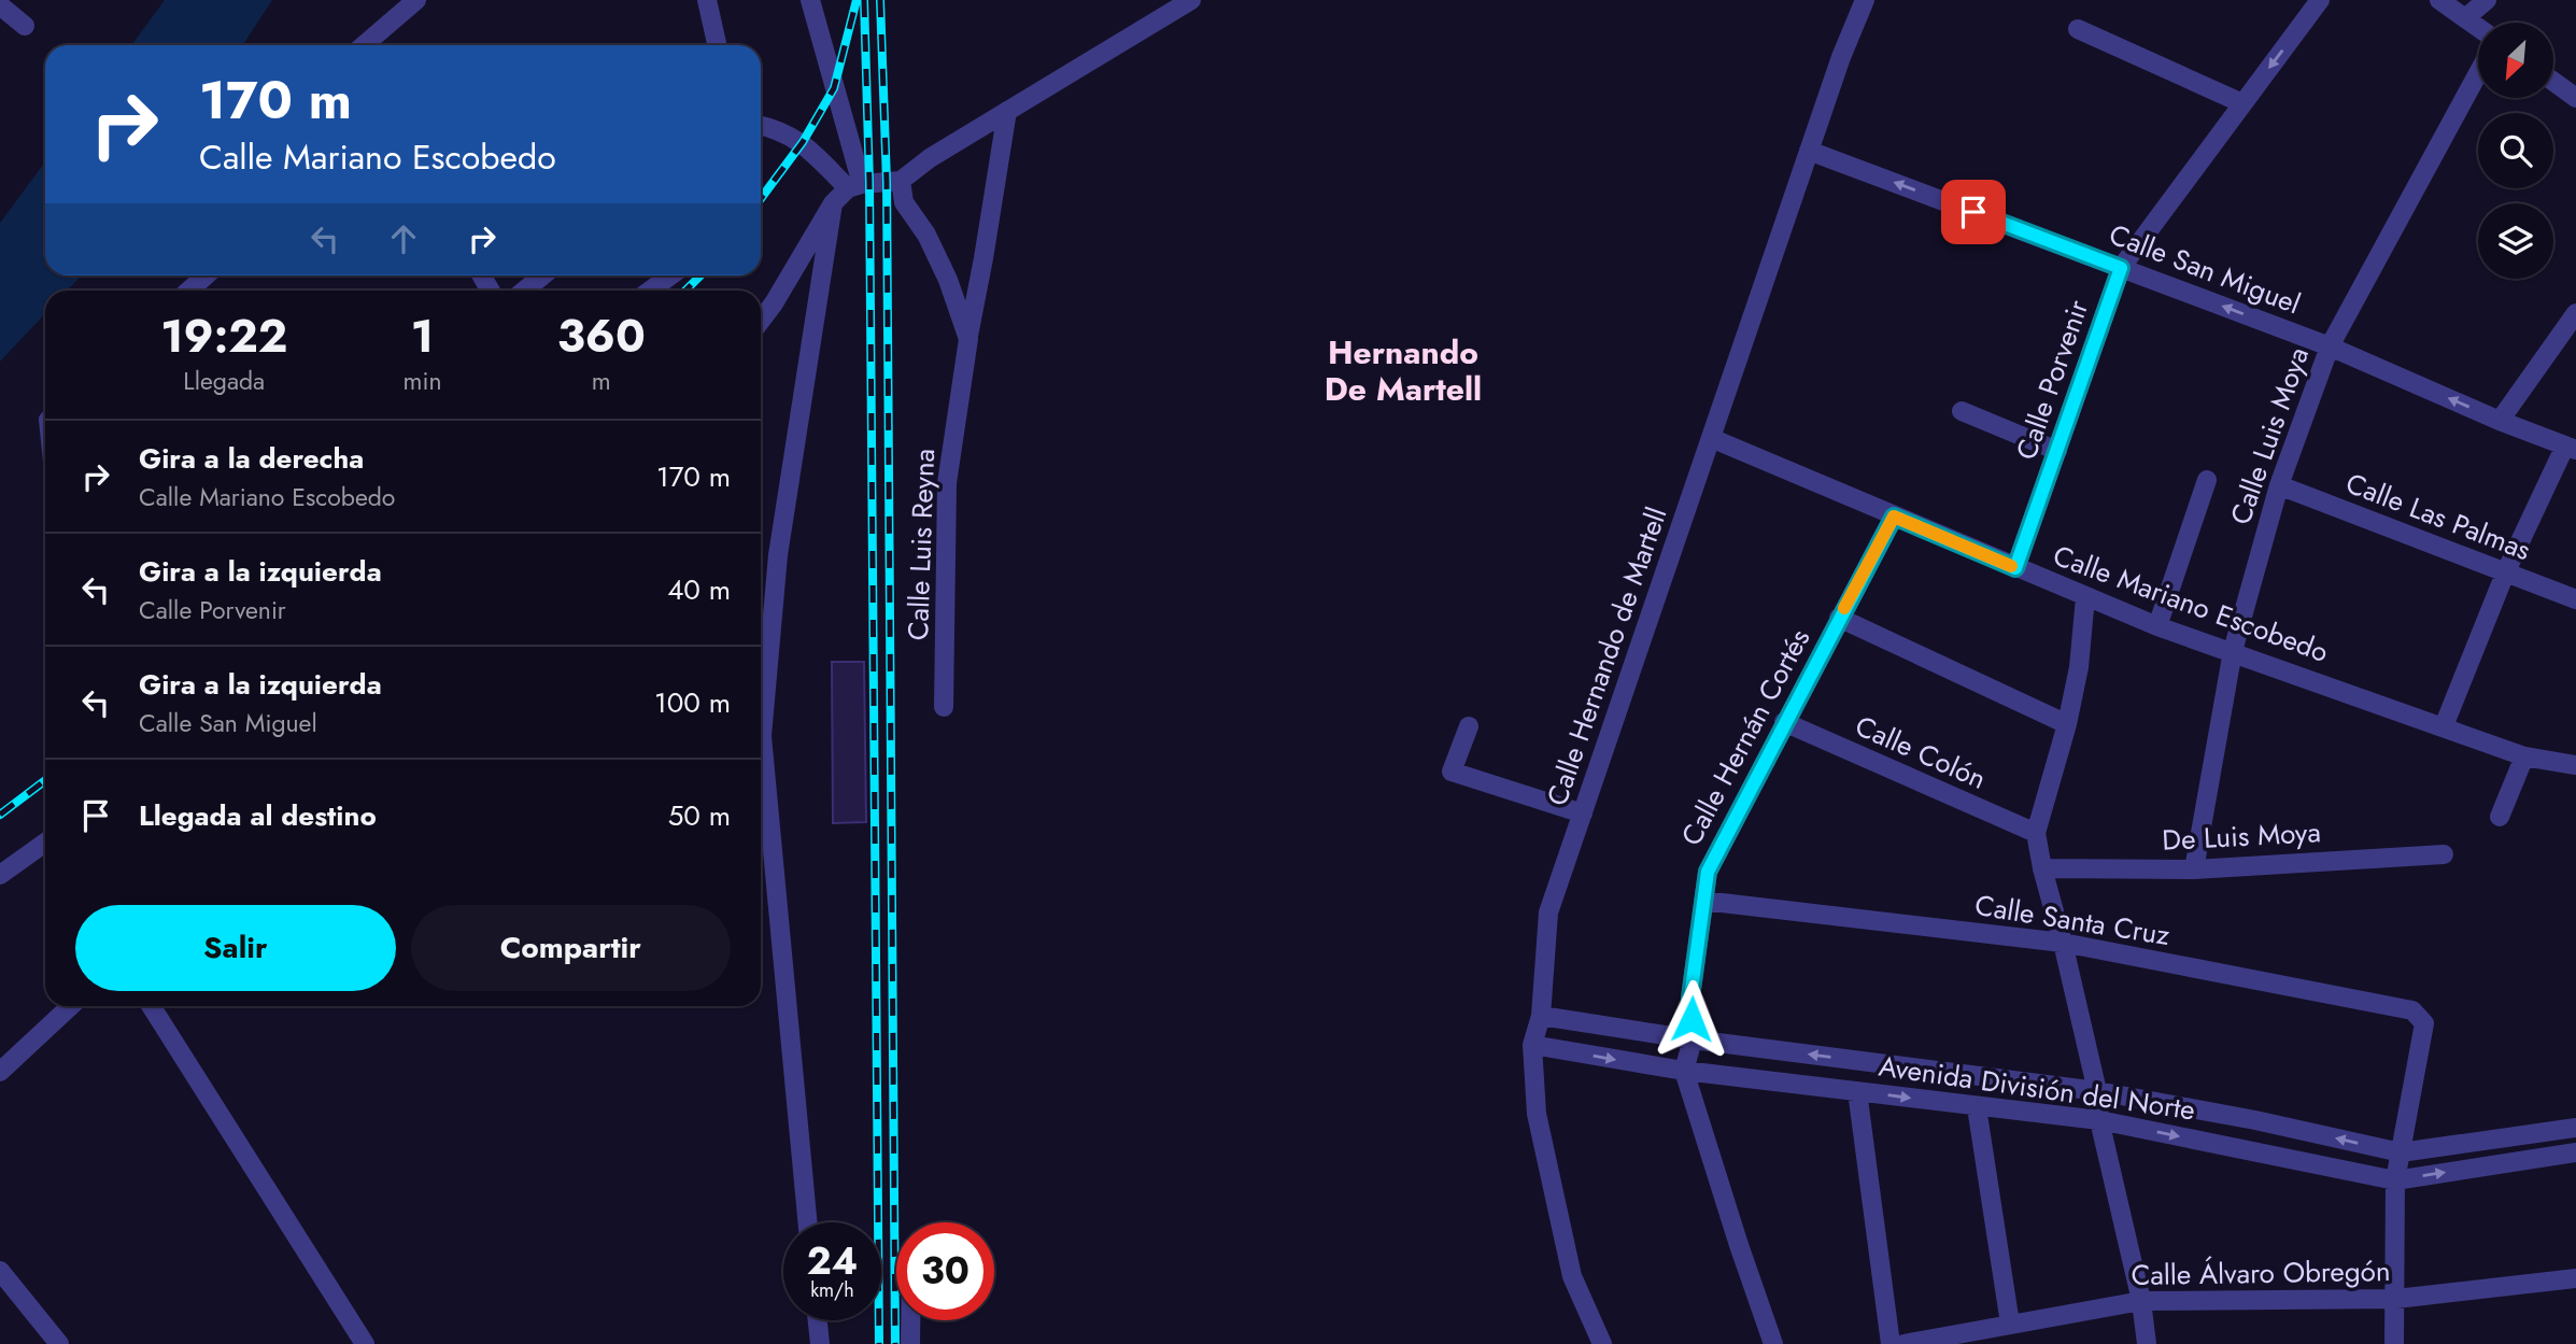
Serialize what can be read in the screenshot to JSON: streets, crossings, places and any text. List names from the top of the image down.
{
  "streets": {
    "street": [
      "Calle San Miguel",
      "Calle Porvenir",
      "Calle Luis Moya",
      "Calle Las Palmas",
      "Calle Luis Reyna",
      "Calle Mariano Escobedo",
      "Calle Hernando de Martell",
      "Calle Hernán Cortés",
      "Calle Colón",
      "De Luis Moya",
      "Calle Santa Cruz",
      "Avenida División del Norte",
      "Calle Álvaro Obregón"
    ]
  },
  "crossings": [
    ["Calle San Miguel", "Calle Porvenir"],
    ["Calle San Miguel", "Calle Luis Moya"],
    ["Calle San Miguel", "Calle Hernando de Martell"],
    ["Calle Porvenir", "Calle Mariano Escobedo"],
    ["Calle Luis Moya", "Calle Las Palmas"],
    ["Calle Luis Moya", "Calle Mariano Escobedo"],
    ["Calle Luis Moya", "De Luis Moya"],
    ["Calle Mariano Escobedo", "Calle Hernando de Martell"],
    ["Calle Mariano Escobedo", "Calle Hernán Cortés"],
    ["Calle Hernando de Martell", "Avenida División del Norte"],
    ["Calle Hernán Cortés", "Calle Colón"],
    ["Calle Hernán Cortés", "Calle Santa Cruz"],
    ["Calle Hernán Cortés", "Avenida División del Norte"],
    ["Calle Santa Cruz", "Avenida División del Norte"]
  ],
  "one_way": ["Calle San Miguel"],
  "districts": ["Hernando De Martell"],
  "north": "bottom left",
  "page": {
    "turn": ["170 m", "Calle Mariano Escobedo"],
    "eta": [
      "19:22",
      "Llegada",
      "1",
      "min",
      "360",
      "m"
    ],
    "list": [
      {
        "name": "Gira a la derecha",
        "note": "Calle Mariano Escobedo",
        "value": "170 m"
      },
      {
        "name": "Gira a la izquierda",
        "note": "Calle Porvenir",
        "value": "40 m"
      },
      {
        "name": "Gira a la izquierda",
        "note": "Calle San Miguel",
        "value": "100 m"
      },
      {
        "name": "Llegada al destino",
        "value": "50 m"
      }
    ],
    "buttons": ["Salir", "Compartir"],
    "speed": "24 km/h",
    "limit": "30"
  }
}
